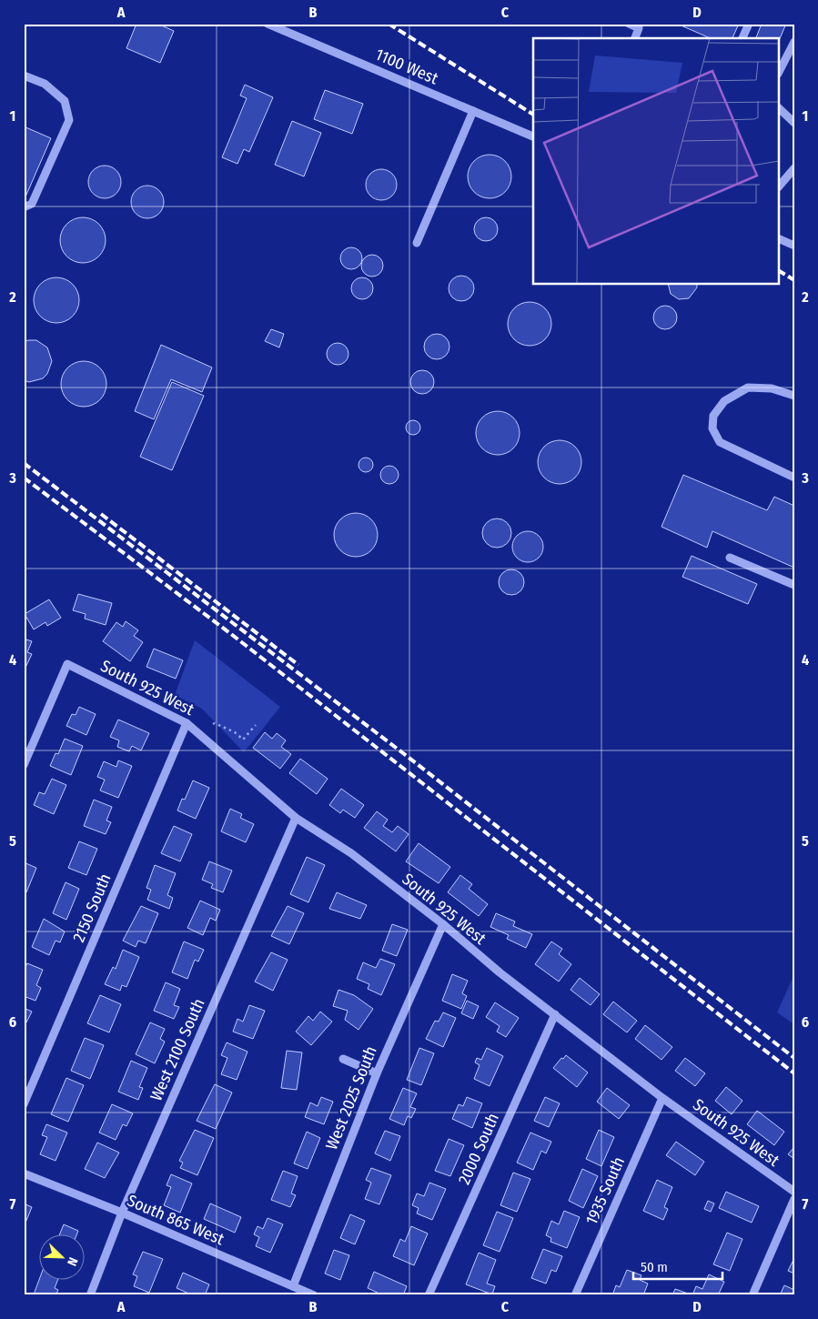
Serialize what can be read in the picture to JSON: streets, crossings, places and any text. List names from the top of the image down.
{
  "streets": {
    "street": [
      "1100 West",
      "South 925 West",
      "2150 South",
      "West 2100 South",
      "West 2025 South",
      "2000 South",
      "1935 South",
      "South 865 West"
    ]
  },
  "crossings": [
    ["South 925 West", "2150 South"],
    ["South 925 West", "West 2100 South"],
    ["South 925 West", "West 2025 South"],
    ["South 925 West", "2000 South"],
    ["South 925 West", "1935 South"],
    ["West 2100 South", "South 865 West"],
    ["West 2025 South", "South 865 West"]
  ],
  "scale_bar": "50 m",
  "north": "bottom right",
  "grid": {
    "columns": [
      "A",
      "B",
      "C",
      "D"
    ],
    "rows": [
      "1",
      "2",
      "3",
      "4",
      "5",
      "6",
      "7"
    ]
  }
}
